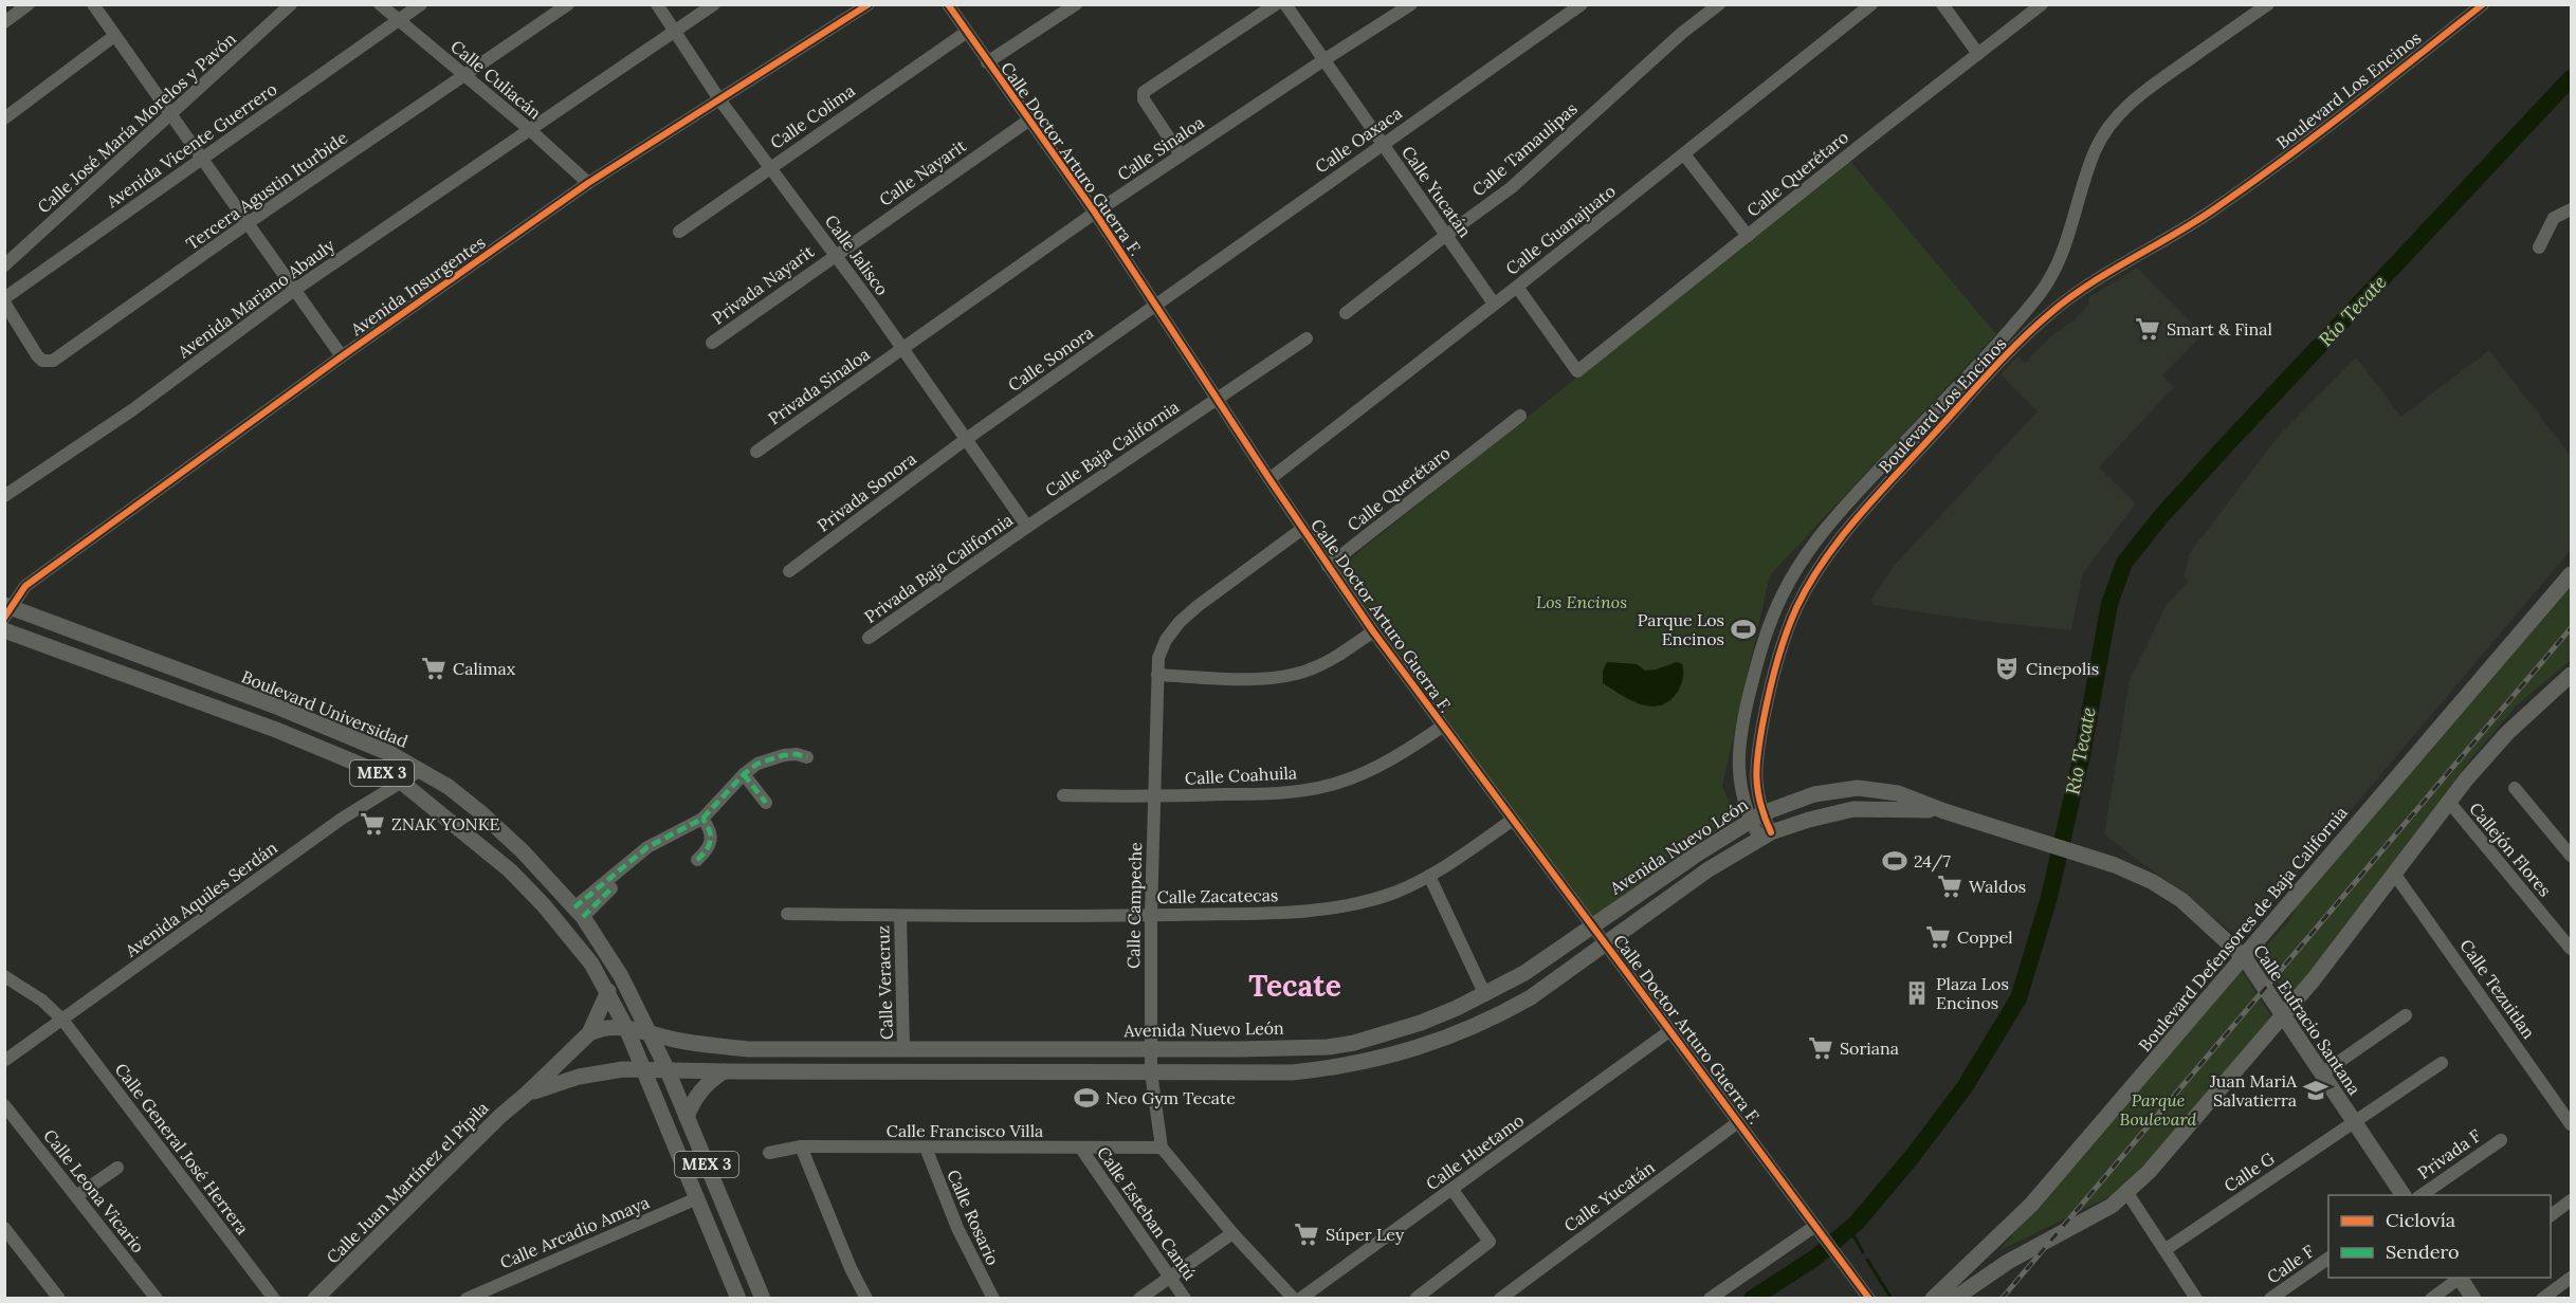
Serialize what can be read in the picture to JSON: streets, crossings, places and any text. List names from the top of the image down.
{
  "streets": {
    "main road": [
      "Boulevard Universidad",
      "MEX 3",
      "Avenida Nuevo León",
      "Boulevard Defensores de Baja California",
      "Calle Eufracio Santana",
      "Calle Juan Martínez el Pípila"
    ],
    "street": [
      "Calle Culiacán",
      "Boulevard Los Encinos",
      "Calle Colima",
      "Calle José María Morelos y Pavón",
      "Calle Oaxaca",
      "Avenida Vicente Guerrero",
      "Calle Sinaloa",
      "Calle Tamaulipas",
      "Calle Doctor Arturo Guerra F.",
      "Calle Nayarit",
      "Calle Querétaro",
      "Tercera Agustin Iturbide",
      "Calle Yucatán",
      "Calle Guanajuato",
      "Calle Jalisco",
      "Privada Nayarit",
      "Avenida Insurgentes",
      "Avenida Mariano Abauly",
      "Calle Sonora",
      "Privada Sinaloa",
      "Calle Baja California",
      "Privada Sonora",
      "Privada Baja California",
      "Calle Coahuila",
      "Callejón Flores",
      "Calle Zacatecas",
      "Avenida Aquiles Serdán",
      "Calle Campeche",
      "Calle Veracruz",
      "Calle Tezuitlan",
      "Calle Francisco Villa",
      "Calle General José Herrera",
      "Calle Huetamo",
      "Privada F",
      "Calle G",
      "Calle Leona Vicario",
      "Calle Esteban Cantú",
      "Calle Rosario",
      "Calle Arcadio Amaya",
      "Calle F"
    ]
  },
  "crossings": [
    ["Calle Culiacán", "Avenida Vicente Guerrero"],
    ["Calle Culiacán", "Tercera Agustin Iturbide"],
    ["Calle Culiacán", "Avenida Insurgentes"],
    ["Calle Culiacán", "Avenida Mariano Abauly"],
    ["Boulevard Los Encinos", "Avenida Nuevo León"],
    ["Calle Colima", "Calle Doctor Arturo Guerra F."],
    ["Calle Colima", "Calle Jalisco"],
    ["Calle Oaxaca", "Calle Doctor Arturo Guerra F."],
    ["Calle Oaxaca", "Calle Yucatán"],
    ["Calle Oaxaca", "Calle Sonora"],
    ["Avenida Vicente Guerrero", "Tercera Agustin Iturbide"],
    ["Calle Sinaloa", "Calle Doctor Arturo Guerra F."],
    ["Calle Sinaloa", "Calle Yucatán"],
    ["Calle Sinaloa", "Calle Jalisco"],
    ["Calle Sinaloa", "Privada Sinaloa"],
    ["Calle Tamaulipas", "Calle Yucatán"],
    ["Calle Doctor Arturo Guerra F.", "Calle Nayarit"],
    ["Calle Doctor Arturo Guerra F.", "Calle Querétaro"],
    ["Calle Doctor Arturo Guerra F.", "Calle Yucatán"],
    ["Calle Doctor Arturo Guerra F.", "Calle Guanajuato"],
    ["Calle Doctor Arturo Guerra F.", "Calle Sonora"],
    ["Calle Doctor Arturo Guerra F.", "Calle Baja California"],
    ["Calle Doctor Arturo Guerra F.", "Calle Coahuila"],
    ["Calle Doctor Arturo Guerra F.", "Avenida Nuevo León"],
    ["Calle Doctor Arturo Guerra F.", "Calle Zacatecas"],
    ["Calle Doctor Arturo Guerra F.", "Calle Campeche"],
    ["Calle Doctor Arturo Guerra F.", "Calle Huetamo"],
    ["Calle Nayarit", "Calle Jalisco"],
    ["Calle Nayarit", "Privada Nayarit"],
    ["Calle Querétaro", "Calle Guanajuato"],
    ["Calle Yucatán", "Calle Guanajuato"],
    ["Calle Jalisco", "Privada Nayarit"],
    ["Calle Jalisco", "Avenida Insurgentes"],
    ["Calle Jalisco", "Avenida Mariano Abauly"],
    ["Calle Jalisco", "Calle Sonora"],
    ["Calle Jalisco", "Privada Sinaloa"],
    ["Calle Jalisco", "Calle Baja California"],
    ["Calle Jalisco", "Privada Sonora"],
    ["Calle Jalisco", "Privada Baja California"],
    ["Avenida Insurgentes", "Boulevard Universidad"],
    ["Calle Sonora", "Privada Sonora"],
    ["Calle Baja California", "Privada Baja California"],
    ["Boulevard Universidad", "Avenida Nuevo León"],
    ["Boulevard Universidad", "Avenida Aquiles Serdán"],
    ["Boulevard Universidad", "Calle Juan Martínez el Pípila"],
    ["MEX 3", "Avenida Aquiles Serdán"],
    ["MEX 3", "Calle Juan Martínez el Pípila"],
    ["MEX 3", "Calle Arcadio Amaya"],
    ["Calle Coahuila", "Calle Campeche"],
    ["Avenida Nuevo León", "Calle Campeche"],
    ["Avenida Nuevo León", "Calle Veracruz"],
    ["Avenida Nuevo León", "Calle Eufracio Santana"],
    ["Avenida Nuevo León", "Calle Juan Martínez el Pípila"],
    ["Calle Zacatecas", "Calle Campeche"],
    ["Calle Zacatecas", "Calle Veracruz"],
    ["Avenida Aquiles Serdán", "Calle General José Herrera"],
    ["Calle Campeche", "Calle Francisco Villa"],
    ["Boulevard Defensores de Baja California", "Calle Eufracio Santana"],
    ["Calle Eufracio Santana", "Calle G"],
    ["Calle Francisco Villa", "Calle Esteban Cantú"],
    ["Calle Francisco Villa", "Calle Rosario"]
  ],
  "districts": ["Tecate"],
  "water": ["Río Tecate"],
  "parks": ["Los Encinos", "Parque Boulevard"],
  "places": {
    "supermarket": [
      "Smart & Final",
      "Calimax",
      "ZNAK YONKE",
      "Waldos",
      "Coppel",
      "Soriana",
      "Súper Ley"
    ],
    "sports": ["Parque Los Encinos", "24/7", "Neo Gym Tecate"],
    "theatre": ["Cinepolis"],
    "building": ["Plaza Los Encinos"],
    "school or university": ["Juan MariA Salvatierra"]
  },
  "legend": ["Ciclovía", "Sendero"]
}
